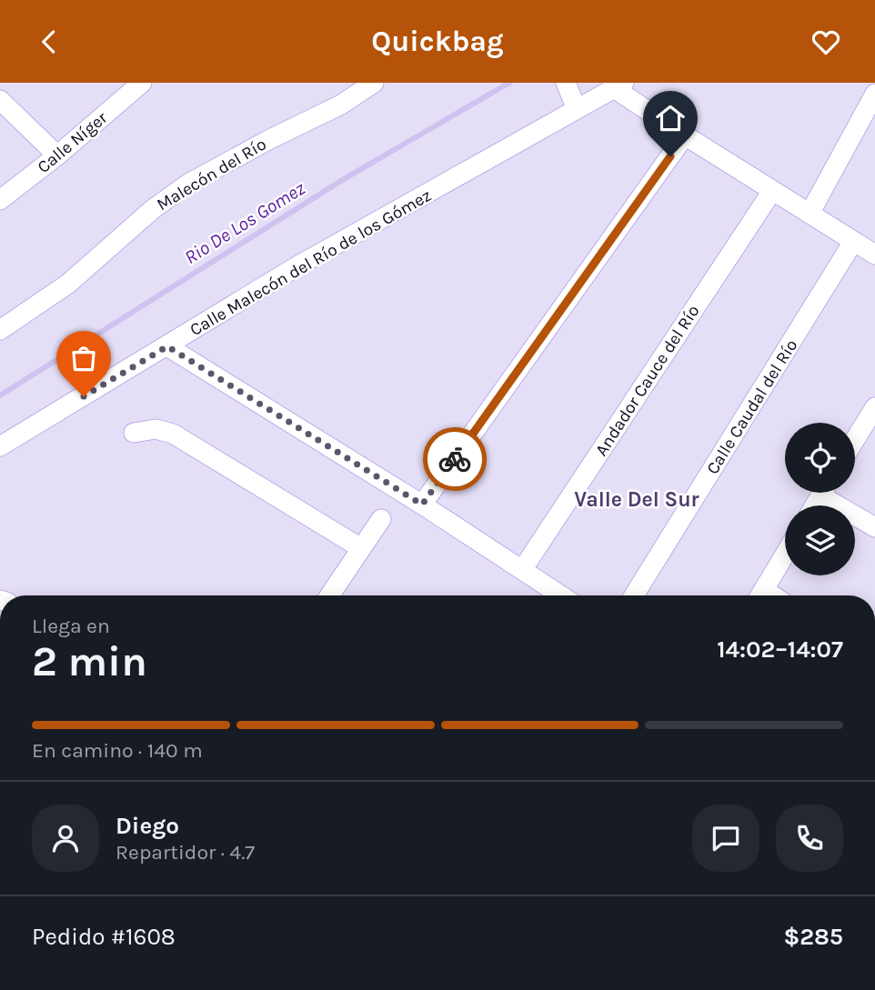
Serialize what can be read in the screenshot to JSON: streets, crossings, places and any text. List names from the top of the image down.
{
  "streets": {
    "street": [
      "Calle Níger",
      "Malecón del Río",
      "Calle Malecón del Río de los Gómez",
      "Andador Cauce del Río",
      "Calle Caudal del Río"
    ]
  },
  "districts": ["Valle Del Sur"],
  "water": ["Rio De Los Gomez"],
  "page": {
    "header": "Quickbag",
    "heading": ["2 min", "Llega en", "14:02–14:07"],
    "panel": [
      "Diego",
      "Repartidor · 4.7",
      "Pedido #1608",
      "$285"
    ],
    "bar": "En camino · 140 m"
  }
}
